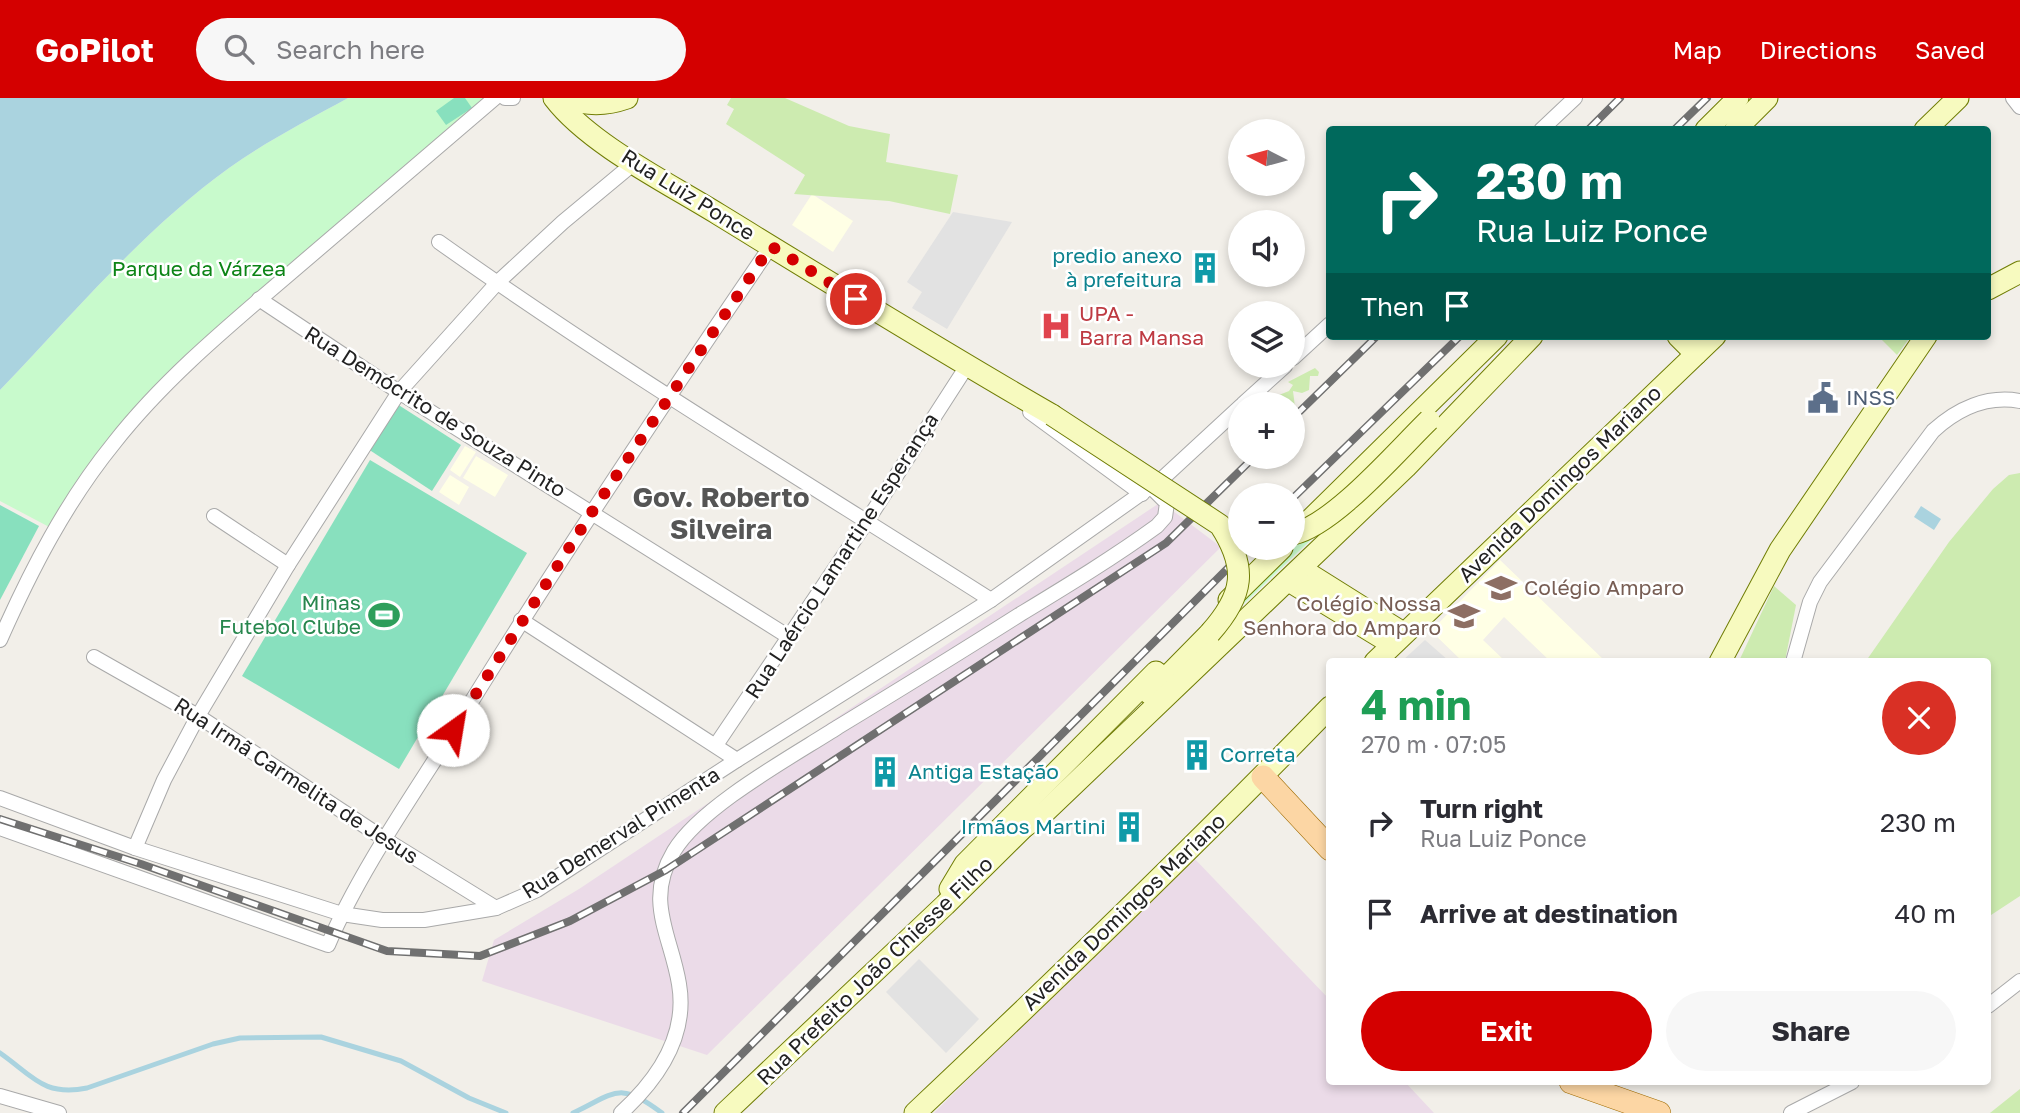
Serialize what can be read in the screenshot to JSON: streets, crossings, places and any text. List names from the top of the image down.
{
  "streets": {
    "main road": ["Rua Luiz Ponce", "Avenida Domingos Mariano", "Rua Prefeito João Chiesse Filho"],
    "street": [
      "Rua Demócrito de Souza Pinto",
      "Rua Laércio Lamartine Esperança",
      "Rua Irmã Carmelita de Jesus",
      "Rua Demerval Pimenta"
    ]
  },
  "crossings": [
    ["Rua Luiz Ponce", "Rua Laércio Lamartine Esperança"],
    ["Rua Luiz Ponce", "Rua Demerval Pimenta"],
    ["Rua Demócrito de Souza Pinto", "Rua Laércio Lamartine Esperança"],
    ["Rua Irmã Carmelita de Jesus", "Rua Demerval Pimenta"]
  ],
  "districts": ["Gov. Roberto Silveira"],
  "parks": ["Parque da Várzea"],
  "places": {
    "building": [
      "predio anexo à prefeitura",
      "Correta",
      "Antiga Estação",
      "Irmãos Martini"
    ],
    "hospital": ["UPA - Barra Mansa"],
    "public building": ["INSS"],
    "school or university": ["Colégio Amparo", "Colégio Nossa Senhora do Amparo"],
    "sports": ["Minas Futebol Clube"]
  },
  "north": "left",
  "page": {
    "header": "GoPilot",
    "search": "Search here",
    "nav": ["Map", "Directions", "Saved"],
    "map_buttons": ["+", "−"],
    "turn": ["230 m", "Rua Luiz Ponce"],
    "then": "Then",
    "heading": ["4 min", "270 m · 07:05"],
    "list": [
      {
        "name": "Turn right",
        "note": "Rua Luiz Ponce",
        "value": "230 m"
      },
      {
        "name": "Arrive at destination",
        "value": "40 m"
      }
    ],
    "buttons": ["Exit", "Share"]
  }
}
